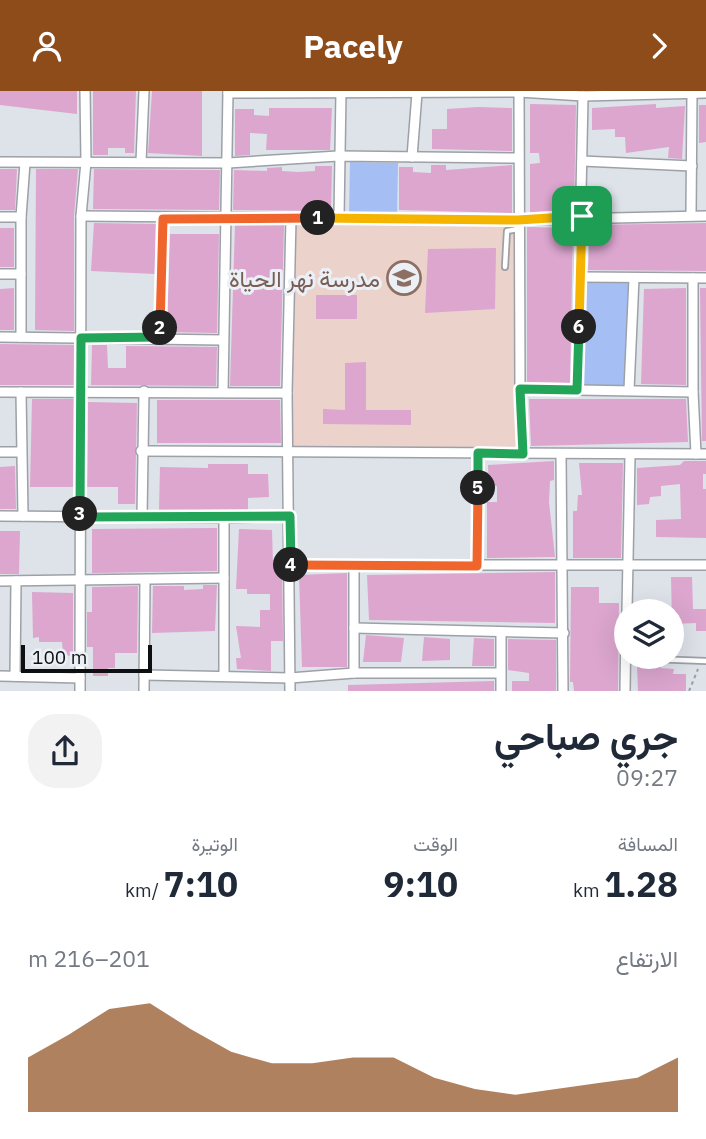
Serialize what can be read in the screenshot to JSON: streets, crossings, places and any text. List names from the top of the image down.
{
  "places": {
    "school or university": ["مدرسة نهر الحياة"]
  },
  "scale_bar": "100 m",
  "page": {
    "header": "Pacely",
    "pins": [
      "1",
      "6",
      "2",
      "5",
      "3",
      "4"
    ],
    "scale": "100 m",
    "heading": ["جري صباحي", "09:27"],
    "stats": [
      ["المسافة", "1.28 km"],
      ["الوقت", "9:10"],
      ["الوتيرة", "7:10 /km"]
    ],
    "chart": ["الارتفاع", "201–216 m"]
  }
}
